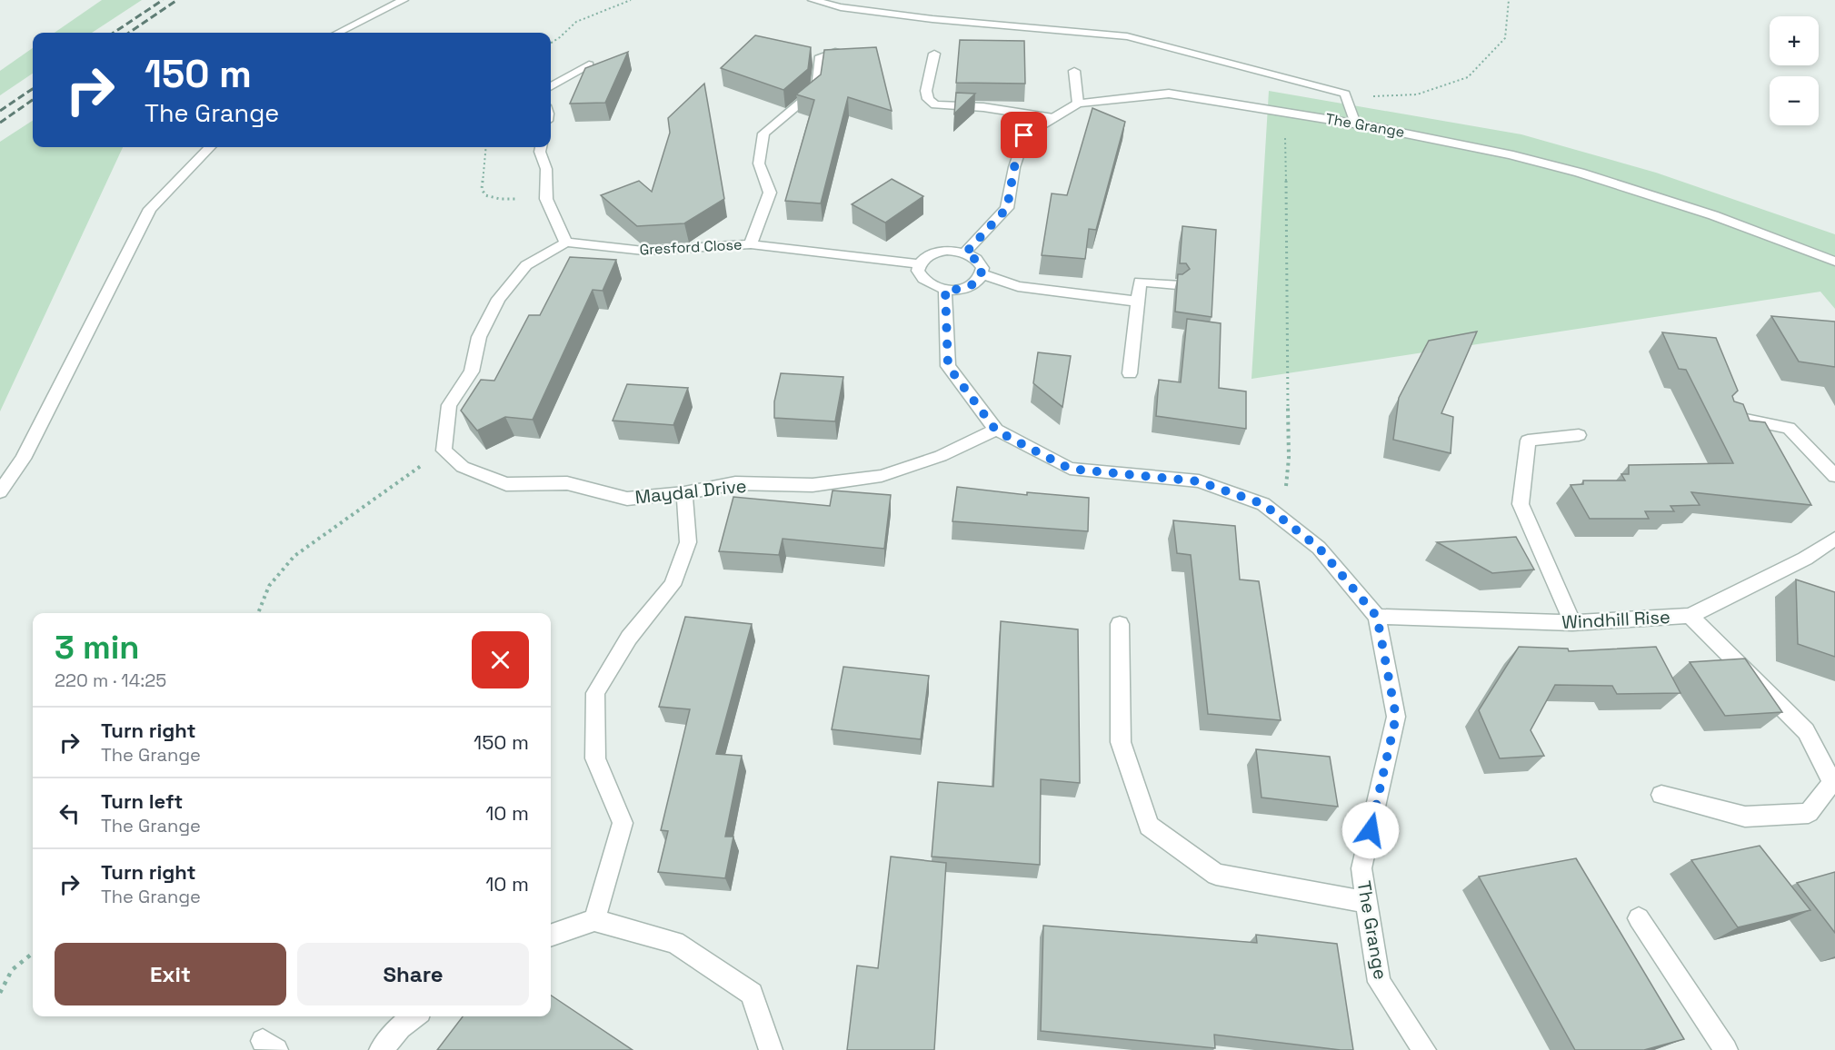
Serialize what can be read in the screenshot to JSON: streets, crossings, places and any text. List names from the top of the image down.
{
  "streets": {
    "street": [
      "The Grange",
      "Gresford Close",
      "Maydal Drive",
      "Windhill Rise"
    ]
  },
  "crossings": [
    ["The Grange", "Gresford Close"],
    ["The Grange", "Maydal Drive"],
    ["The Grange", "Windhill Rise"]
  ],
  "page": {
    "map_buttons": ["+", "−"],
    "turn": ["150 m", "The Grange"],
    "heading": ["3 min", "220 m · 14:25"],
    "list": [
      {
        "name": "Turn right",
        "note": "The Grange",
        "value": "150 m"
      },
      {
        "name": "Turn left",
        "note": "The Grange",
        "value": "10 m"
      },
      {
        "name": "Turn right",
        "note": "The Grange",
        "value": "10 m"
      }
    ],
    "buttons": ["Exit", "Share"]
  }
}
